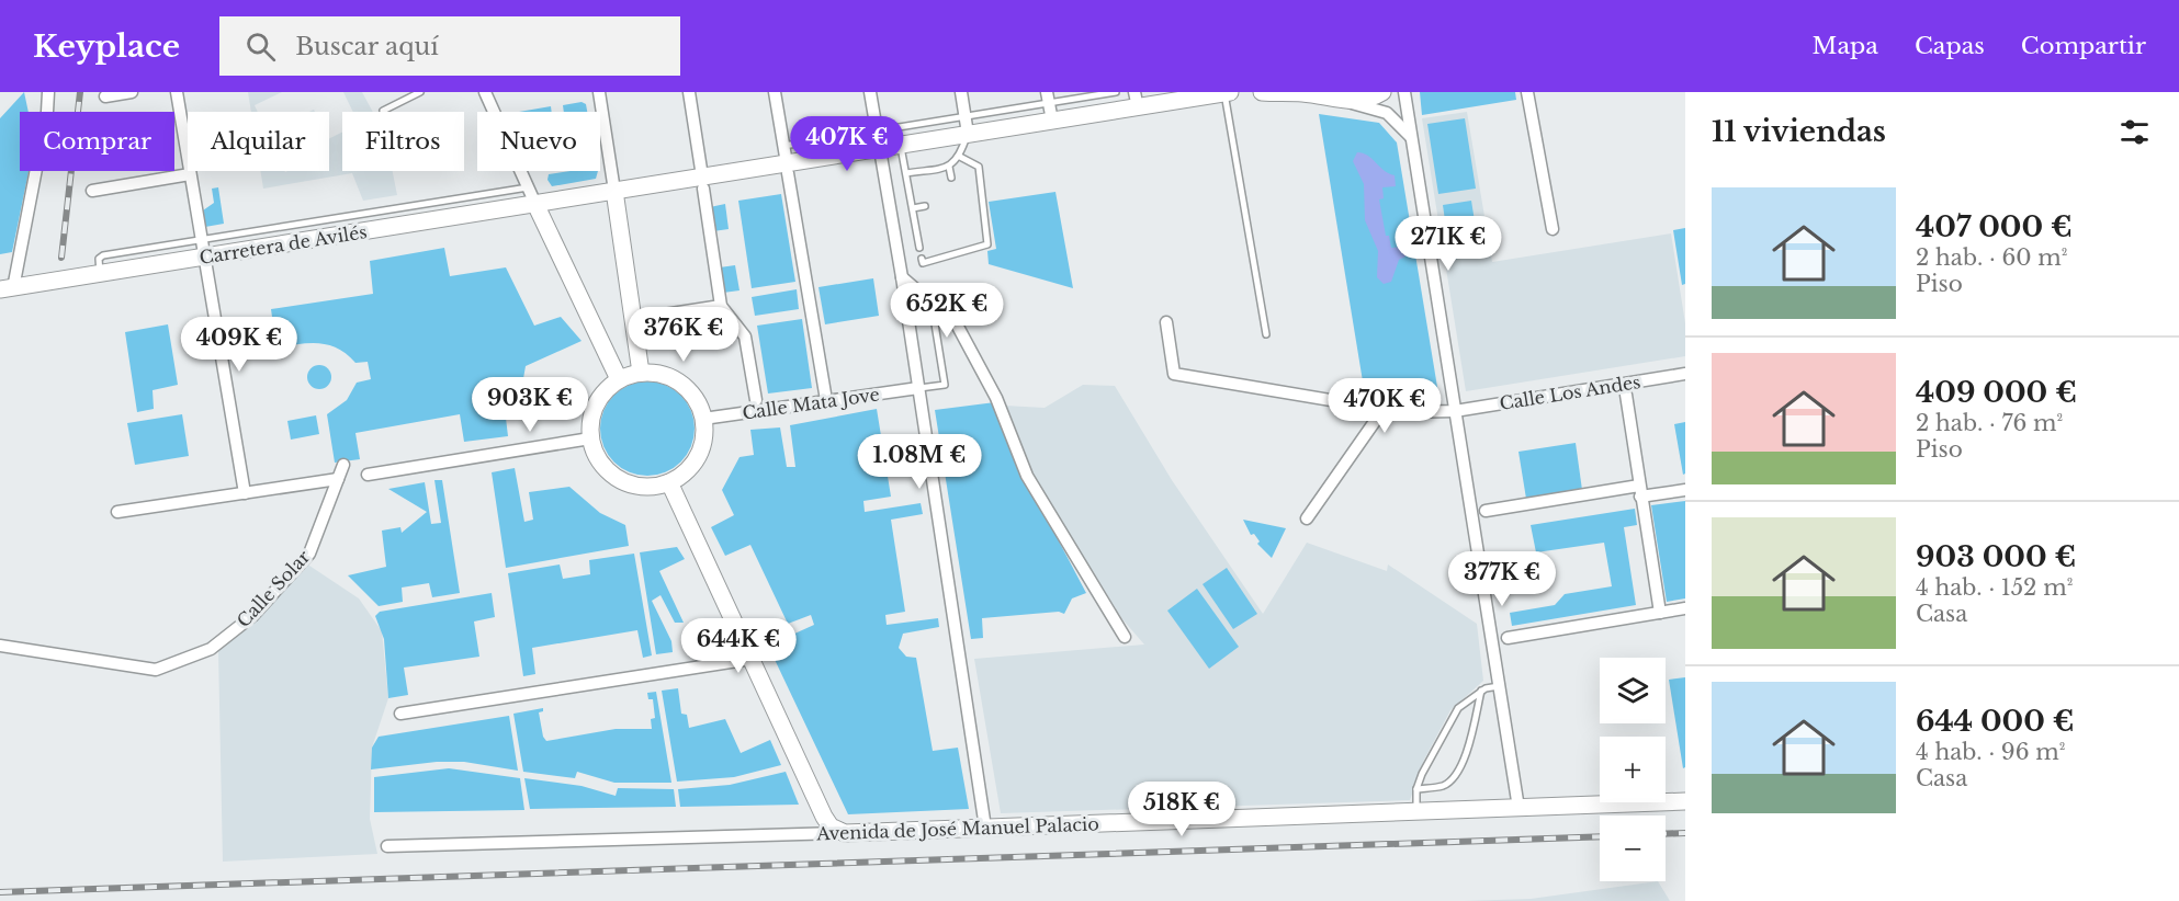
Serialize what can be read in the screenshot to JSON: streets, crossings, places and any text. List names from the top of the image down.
{
  "streets": {
    "street": [
      "Carretera de Avilés",
      "Calle Los Andes",
      "Calle Mata Jove",
      "Calle Solar",
      "Avenida de José Manuel Palacio"
    ]
  },
  "page": {
    "header": "Keyplace",
    "search": "Buscar aquí",
    "nav": ["Mapa", "Capas", "Compartir"],
    "heading": "11 viviendas",
    "chip": [
      "Comprar",
      "Alquilar",
      "Filtros",
      "Nuevo"
    ],
    "price": [
      "407K €",
      "271K €",
      "652K €",
      "376K €",
      "409K €",
      "903K €",
      "470K €",
      "1.08M €",
      "377K €",
      "644K €",
      "518K €"
    ],
    "list": [
      {
        "name": "407 000 €",
        "note": "2 hab. · 60 m² · Piso"
      },
      {
        "name": "409 000 €",
        "note": "2 hab. · 76 m² · Piso"
      },
      {
        "name": "903 000 €",
        "note": "4 hab. · 152 m² · Casa"
      },
      {
        "name": "644 000 €",
        "note": "4 hab. · 96 m² · Casa"
      }
    ],
    "map_buttons": ["+", "−"]
  }
}
